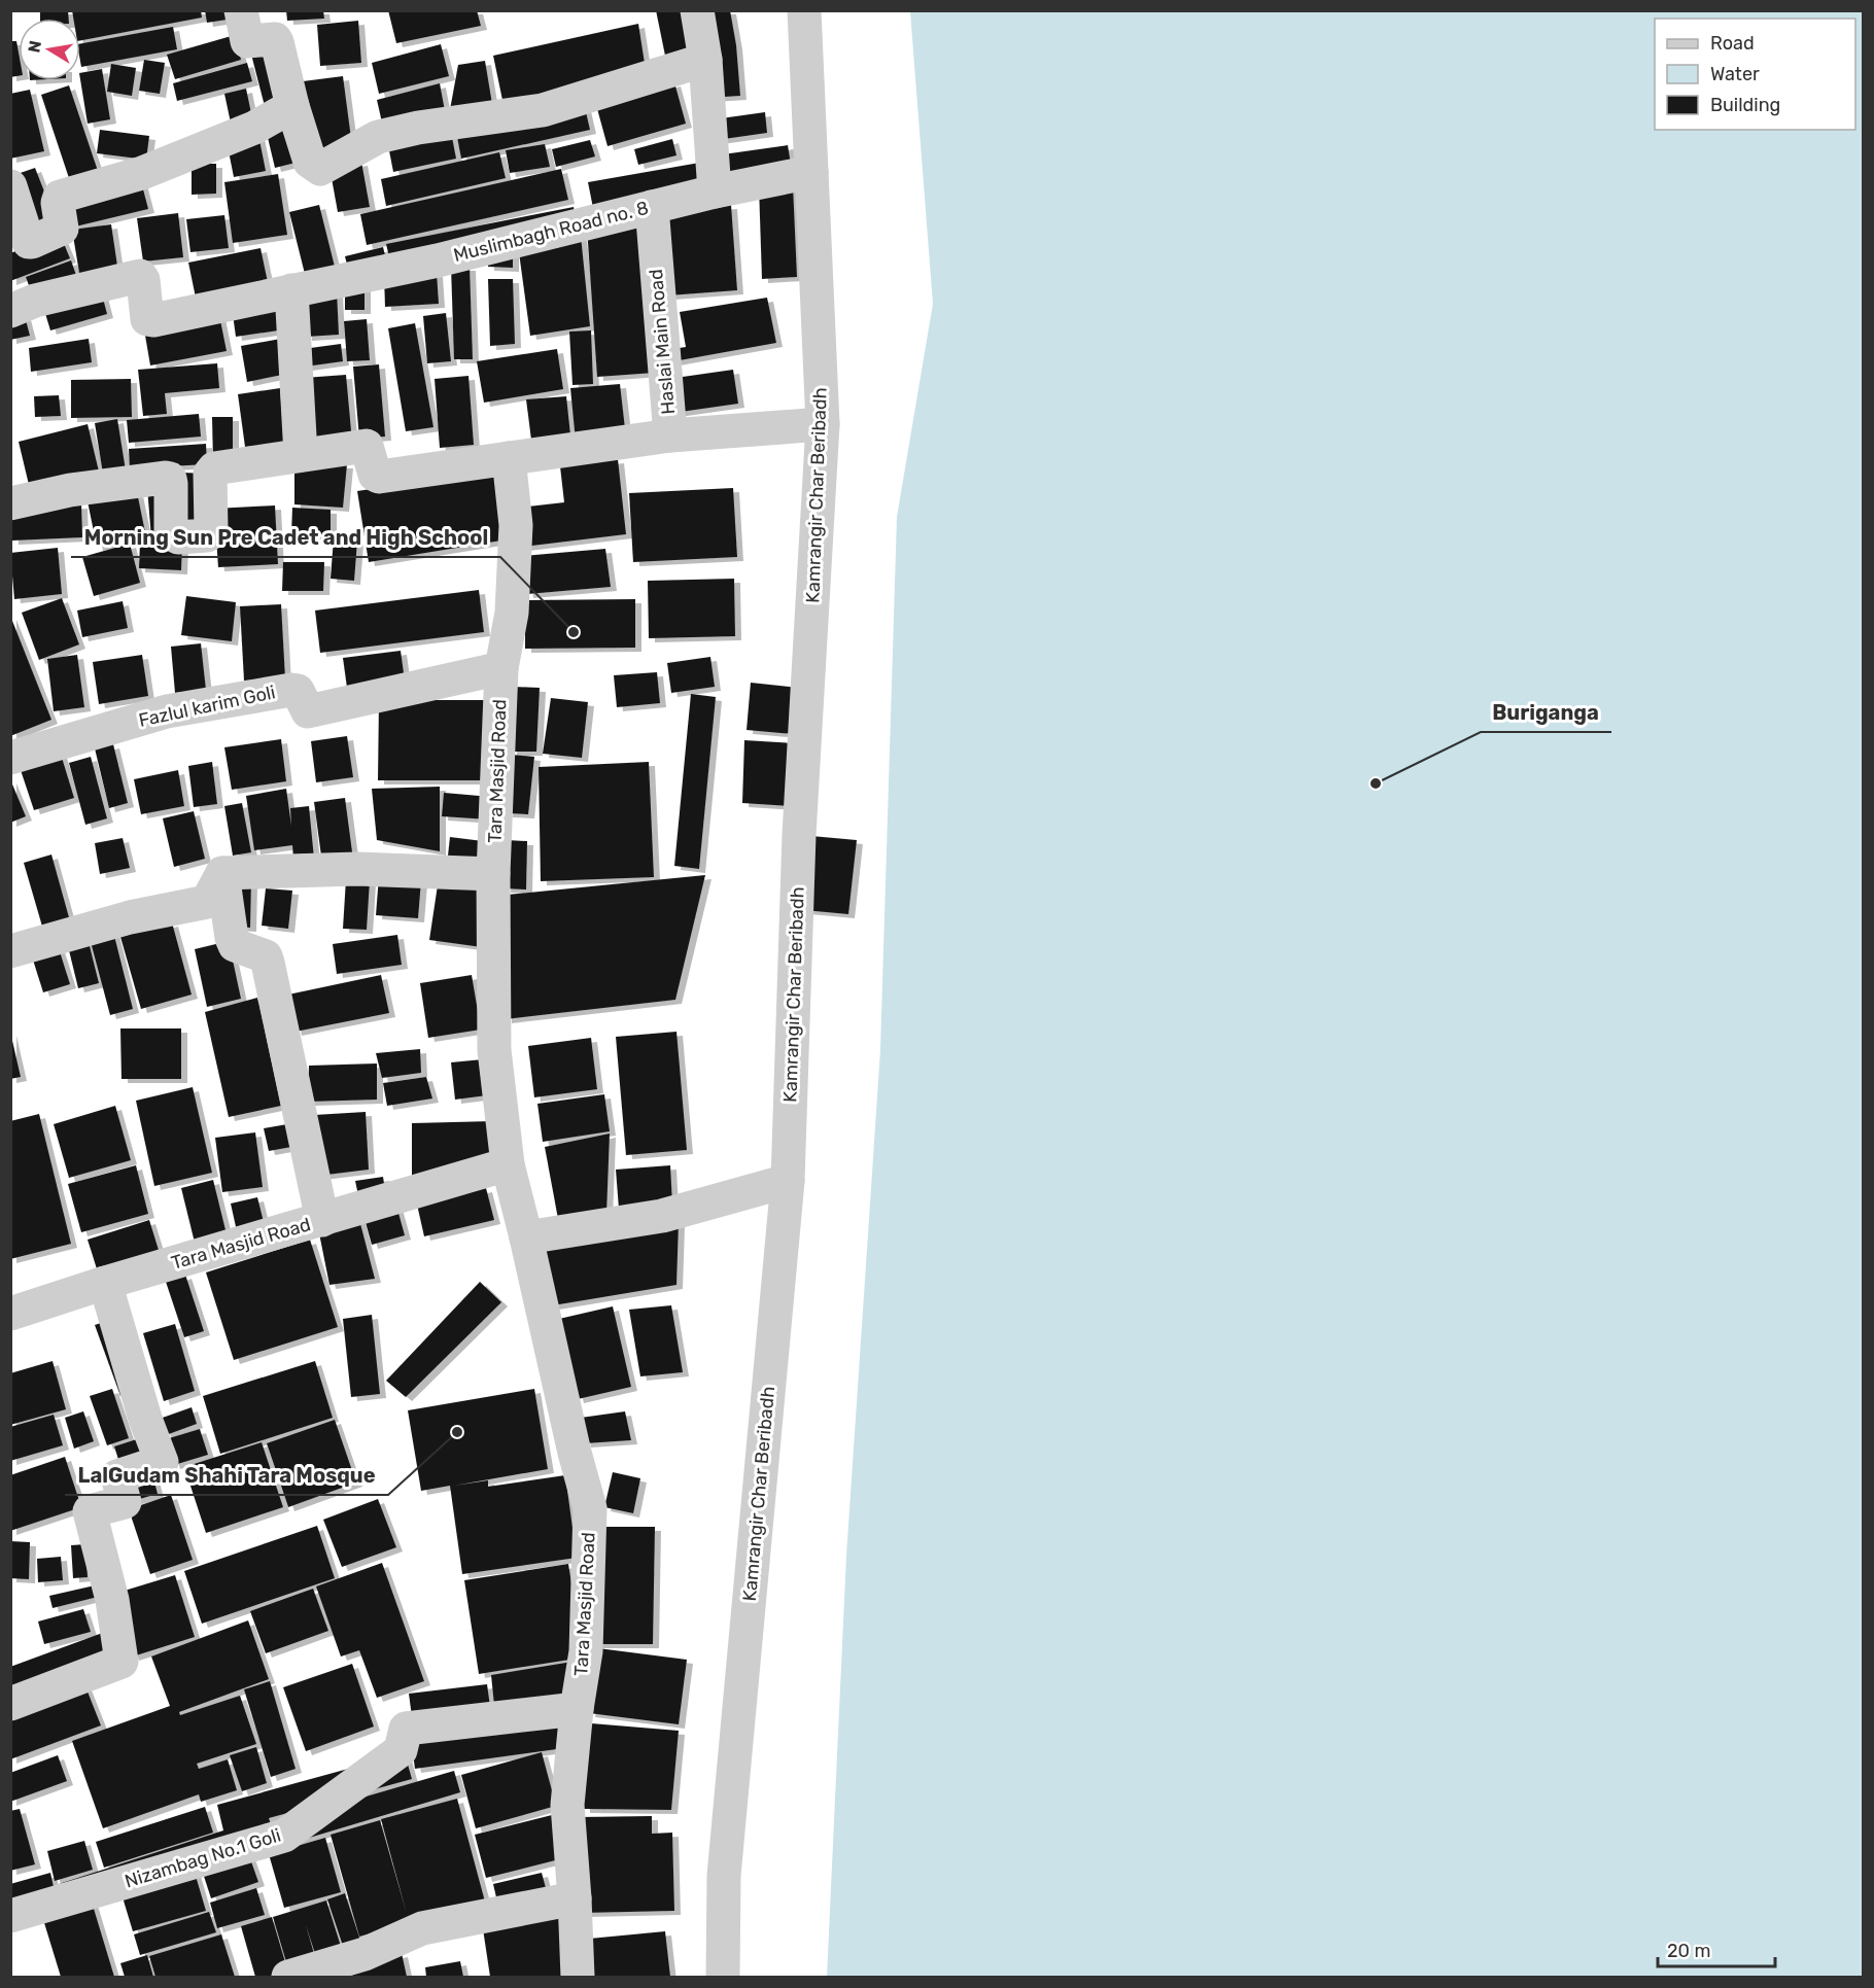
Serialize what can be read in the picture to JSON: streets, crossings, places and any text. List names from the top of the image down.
{
  "streets": {
    "street": [
      "Muslimbagh Road no. 8",
      "Haslai Main Road",
      "Kamrangir Char Beribadh",
      "Fazlul karim Goli",
      "Tara Masjid Road",
      "Nizambag No.1 Goli"
    ]
  },
  "crossings": [
    ["Muslimbagh Road no. 8", "Haslai Main Road"],
    ["Muslimbagh Road no. 8", "Kamrangir Char Beribadh"],
    ["Fazlul karim Goli", "Tara Masjid Road"],
    ["Tara Masjid Road", "Nizambag No.1 Goli"]
  ],
  "places": ["Morning Sun Pre Cadet and High School", "Buriganga", "LalGudam Shahi Tara Mosque"],
  "legend": ["Road", "Water", "Building"],
  "scale_bar": "20 m",
  "north": "left"
}
